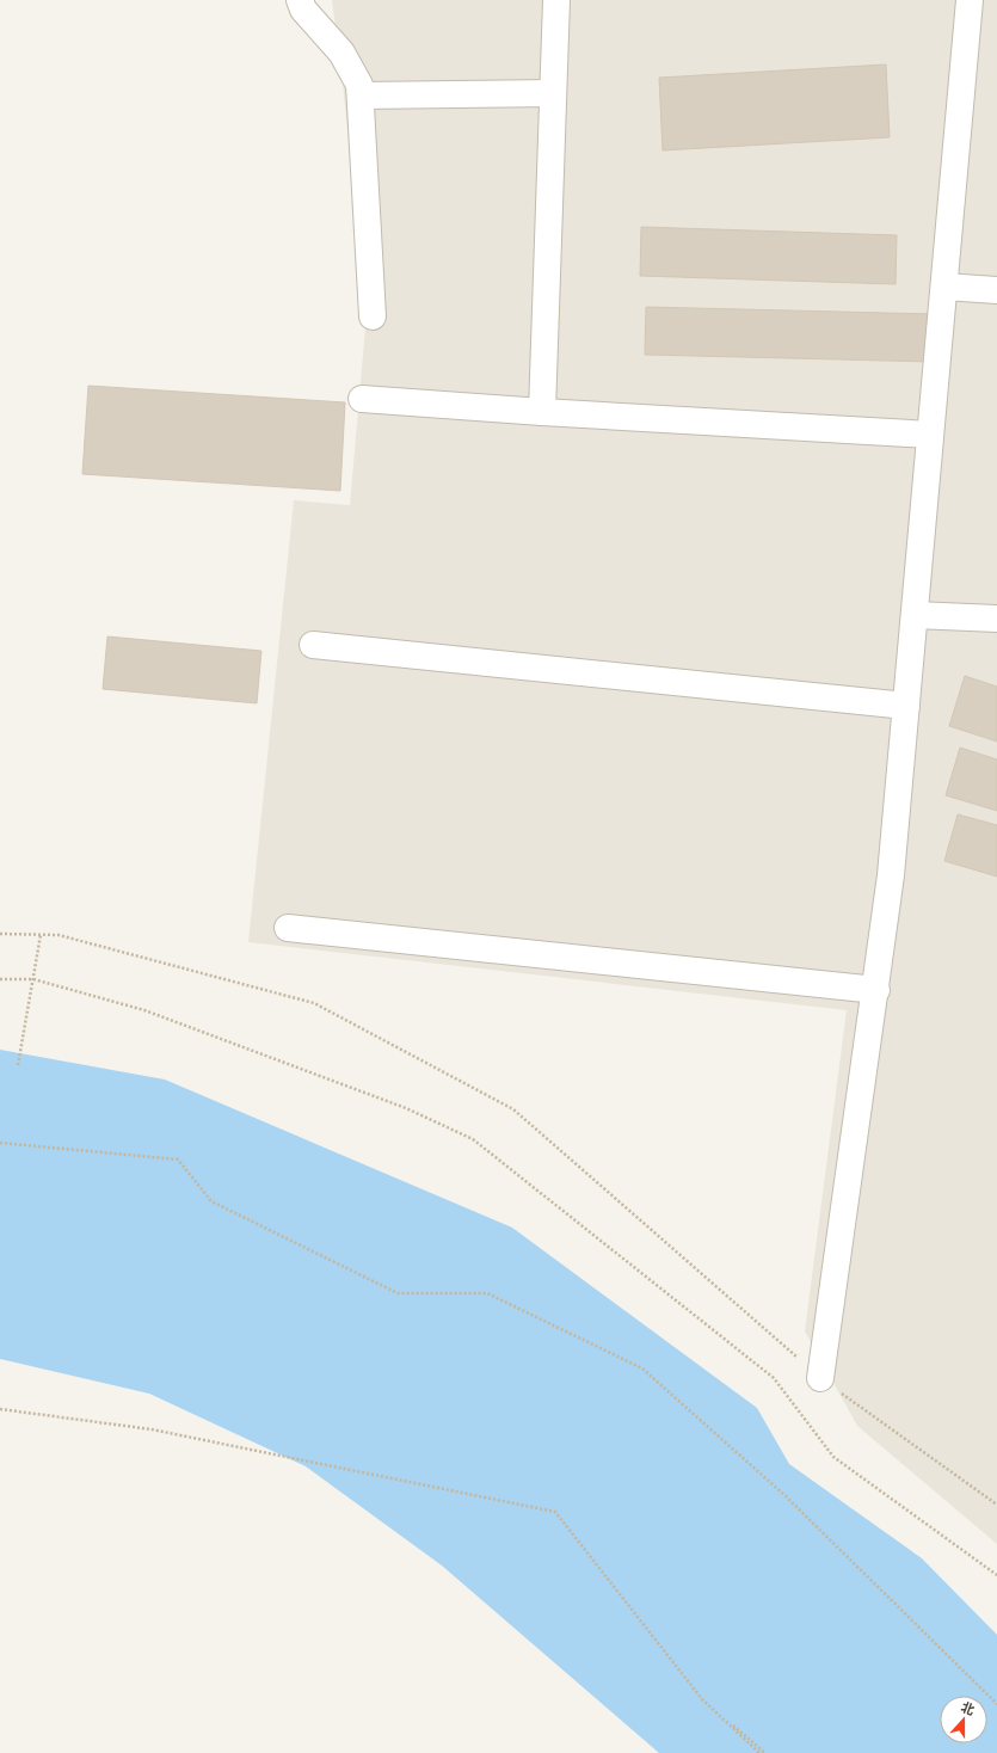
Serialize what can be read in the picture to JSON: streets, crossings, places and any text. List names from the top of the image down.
{
  "north": "top"
}
